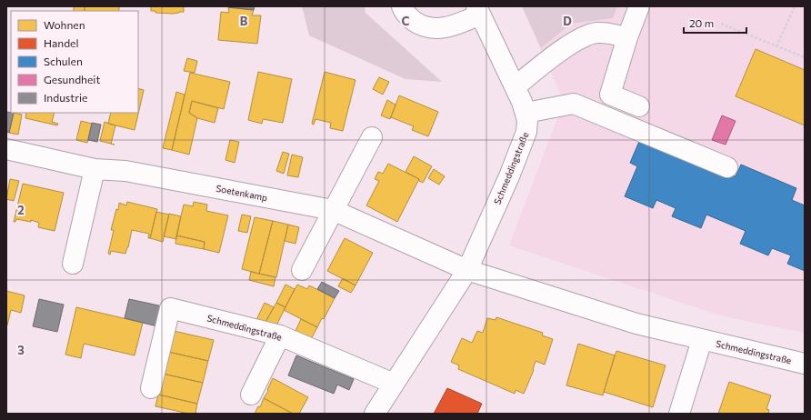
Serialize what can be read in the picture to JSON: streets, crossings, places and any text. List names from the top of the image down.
{
  "streets": {
    "street": ["Schmeddingstraße", "Soetenkamp"]
  },
  "crossings": [
    ["Schmeddingstraße", "Soetenkamp"]
  ],
  "legend": [
    "Wohnen",
    "Handel",
    "Schulen",
    "Gesundheit",
    "Industrie"
  ],
  "scale_bar": "20 m",
  "grid": {
    "columns": ["B", "C", "D"],
    "rows": ["2", "3"]
  }
}
